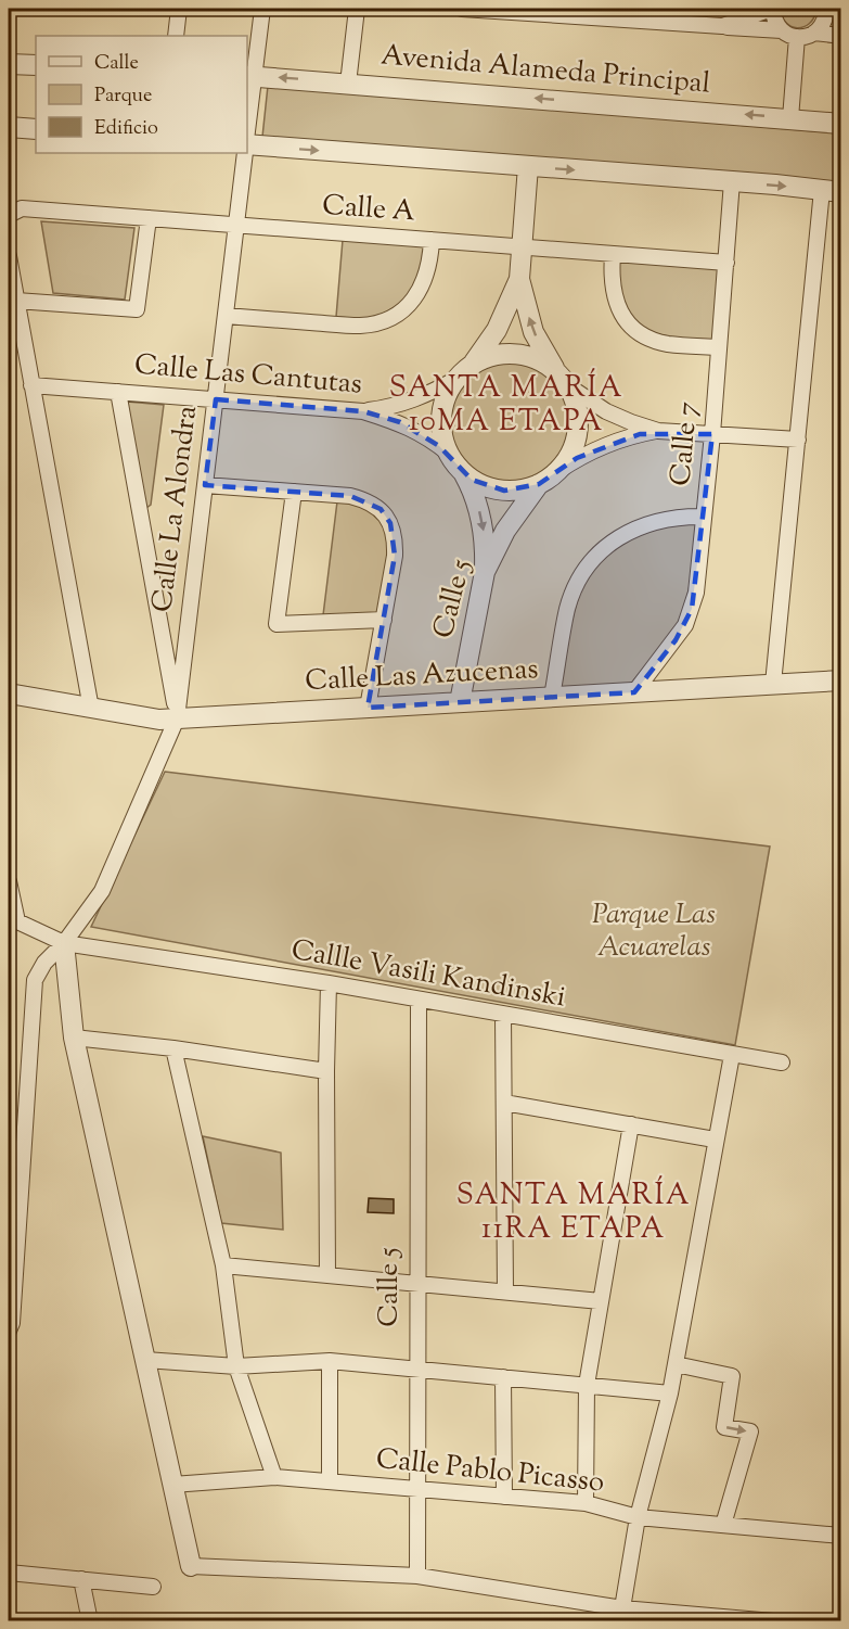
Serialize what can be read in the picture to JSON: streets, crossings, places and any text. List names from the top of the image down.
{
  "streets": {
    "street": [
      "Avenida Alameda Principal",
      "Calle A",
      "Calle Las Cantutas",
      "Calle 7",
      "Calle La Alondra",
      "Calle 5",
      "Calle Las Azucenas",
      "Callle Vasili Kandinski",
      "Calle Pablo Picasso"
    ]
  },
  "crossings": [
    ["Avenida Alameda Principal", "Calle La Alondra"],
    ["Calle A", "Calle 7"],
    ["Calle A", "Calle La Alondra"],
    ["Calle Las Cantutas", "Calle La Alondra"],
    ["Calle Las Cantutas", "Calle 5"],
    ["Calle 7", "Calle Las Azucenas"],
    ["Calle La Alondra", "Calle Las Azucenas"],
    ["Calle La Alondra", "Callle Vasili Kandinski"],
    ["Calle 5", "Calle Las Azucenas"],
    ["Calle 5", "Callle Vasili Kandinski"],
    ["Calle 5", "Calle Pablo Picasso"]
  ],
  "districts": ["SANTA MARÍA 10MA ETAPA", "SANTA MARÍA 11RA ETAPA"],
  "parks": ["Parque Las Acuarelas"],
  "legend": ["Calle", "Parque", "Edificio"]
}
